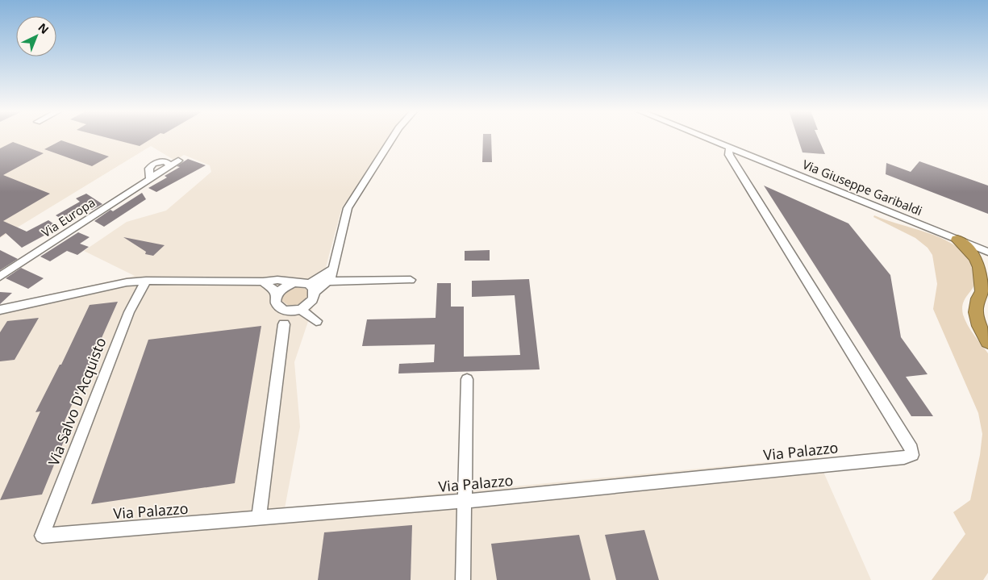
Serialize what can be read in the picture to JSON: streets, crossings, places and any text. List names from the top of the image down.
{
  "streets": {
    "street": [
      "Via Giuseppe Garibaldi",
      "Via Europa",
      "Via Salvo D'Acquisto",
      "Via Palazzo"
    ]
  },
  "crossings": [
    ["Via Giuseppe Garibaldi", "Via Palazzo"],
    ["Via Salvo D'Acquisto", "Via Palazzo"]
  ],
  "north": "top right"
}
